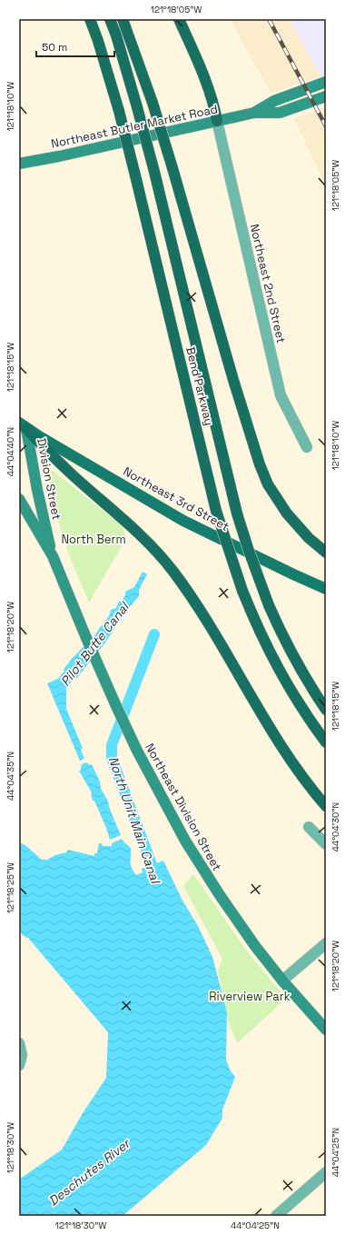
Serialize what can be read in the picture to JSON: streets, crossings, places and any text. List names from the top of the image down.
{
  "streets": {
    "highway": ["Bend Parkway"],
    "main road": [
      "Northeast Butler Market Road",
      "Division Street",
      "Northeast 3rd Street",
      "Northeast Division Street"
    ],
    "street": ["Northeast 2nd Street"]
  },
  "crossings": [
    ["Northeast Butler Market Road", "Northeast 2nd Street"],
    ["Division Street", "Northeast 3rd Street"],
    ["Division Street", "Northeast Division Street"]
  ],
  "water": ["Pilot Butte Canal", "North Unit Main Canal", "Deschutes River"],
  "parks": ["North Berm", "Riverview Park"],
  "scale_bar": "50 m",
  "coordinates": [
    "121°18'05\"W",
    "121°18'10\"W",
    "121°18'15\"W",
    "44°04'40\"N",
    "121°18'20\"W",
    "44°04'35\"N",
    "44°04'30\"N",
    "121°18'25\"W",
    "121°18'30\"W",
    "44°04'25\"N"
  ]
}
